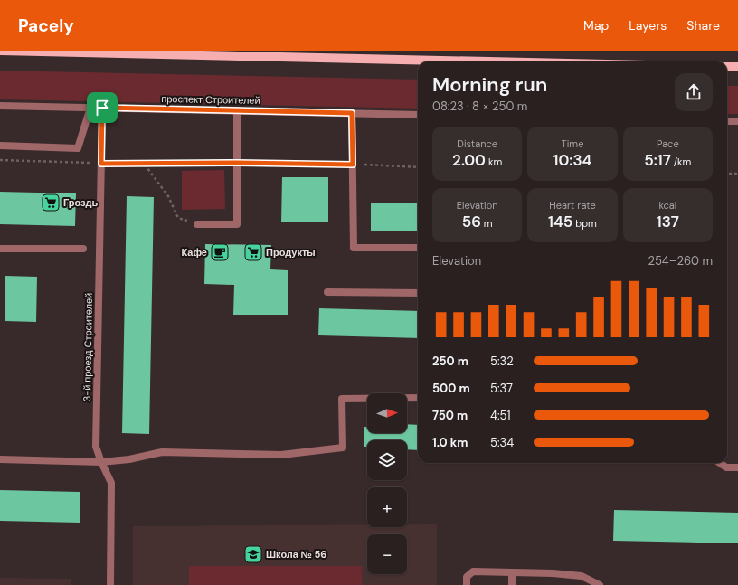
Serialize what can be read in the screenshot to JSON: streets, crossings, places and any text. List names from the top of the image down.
{
  "streets": {
    "street": ["проспект Строителей", "3-й проезд Строителей"]
  },
  "crossings": [
    ["проспект Строителей", "3-й проезд Строителей"]
  ],
  "places": {
    "supermarket": ["Гроздь", "Продукты"],
    "cafe": ["Кафе"],
    "school or university": ["Школа № 56"]
  },
  "north": "right",
  "page": {
    "header": "Pacely",
    "nav": ["Map", "Layers", "Share"],
    "heading": ["Morning run", "08:23 · 8 × 250 m"],
    "stats": [
      ["Distance", "2.00 km"],
      ["Time", "10:34"],
      ["Pace", "5:17 /km"],
      ["Elevation", "56 m"],
      ["Heart rate", "145 bpm"],
      ["kcal", "137"]
    ],
    "chart": ["Elevation", "254–260 m"],
    "list": [
      {
        "name": "250 m",
        "note": "5:32"
      },
      {
        "name": "500 m",
        "note": "5:37"
      },
      {
        "name": "750 m",
        "note": "4:51"
      },
      {
        "name": "1.0 km",
        "note": "5:34"
      }
    ],
    "map_buttons": ["+", "−"]
  }
}
